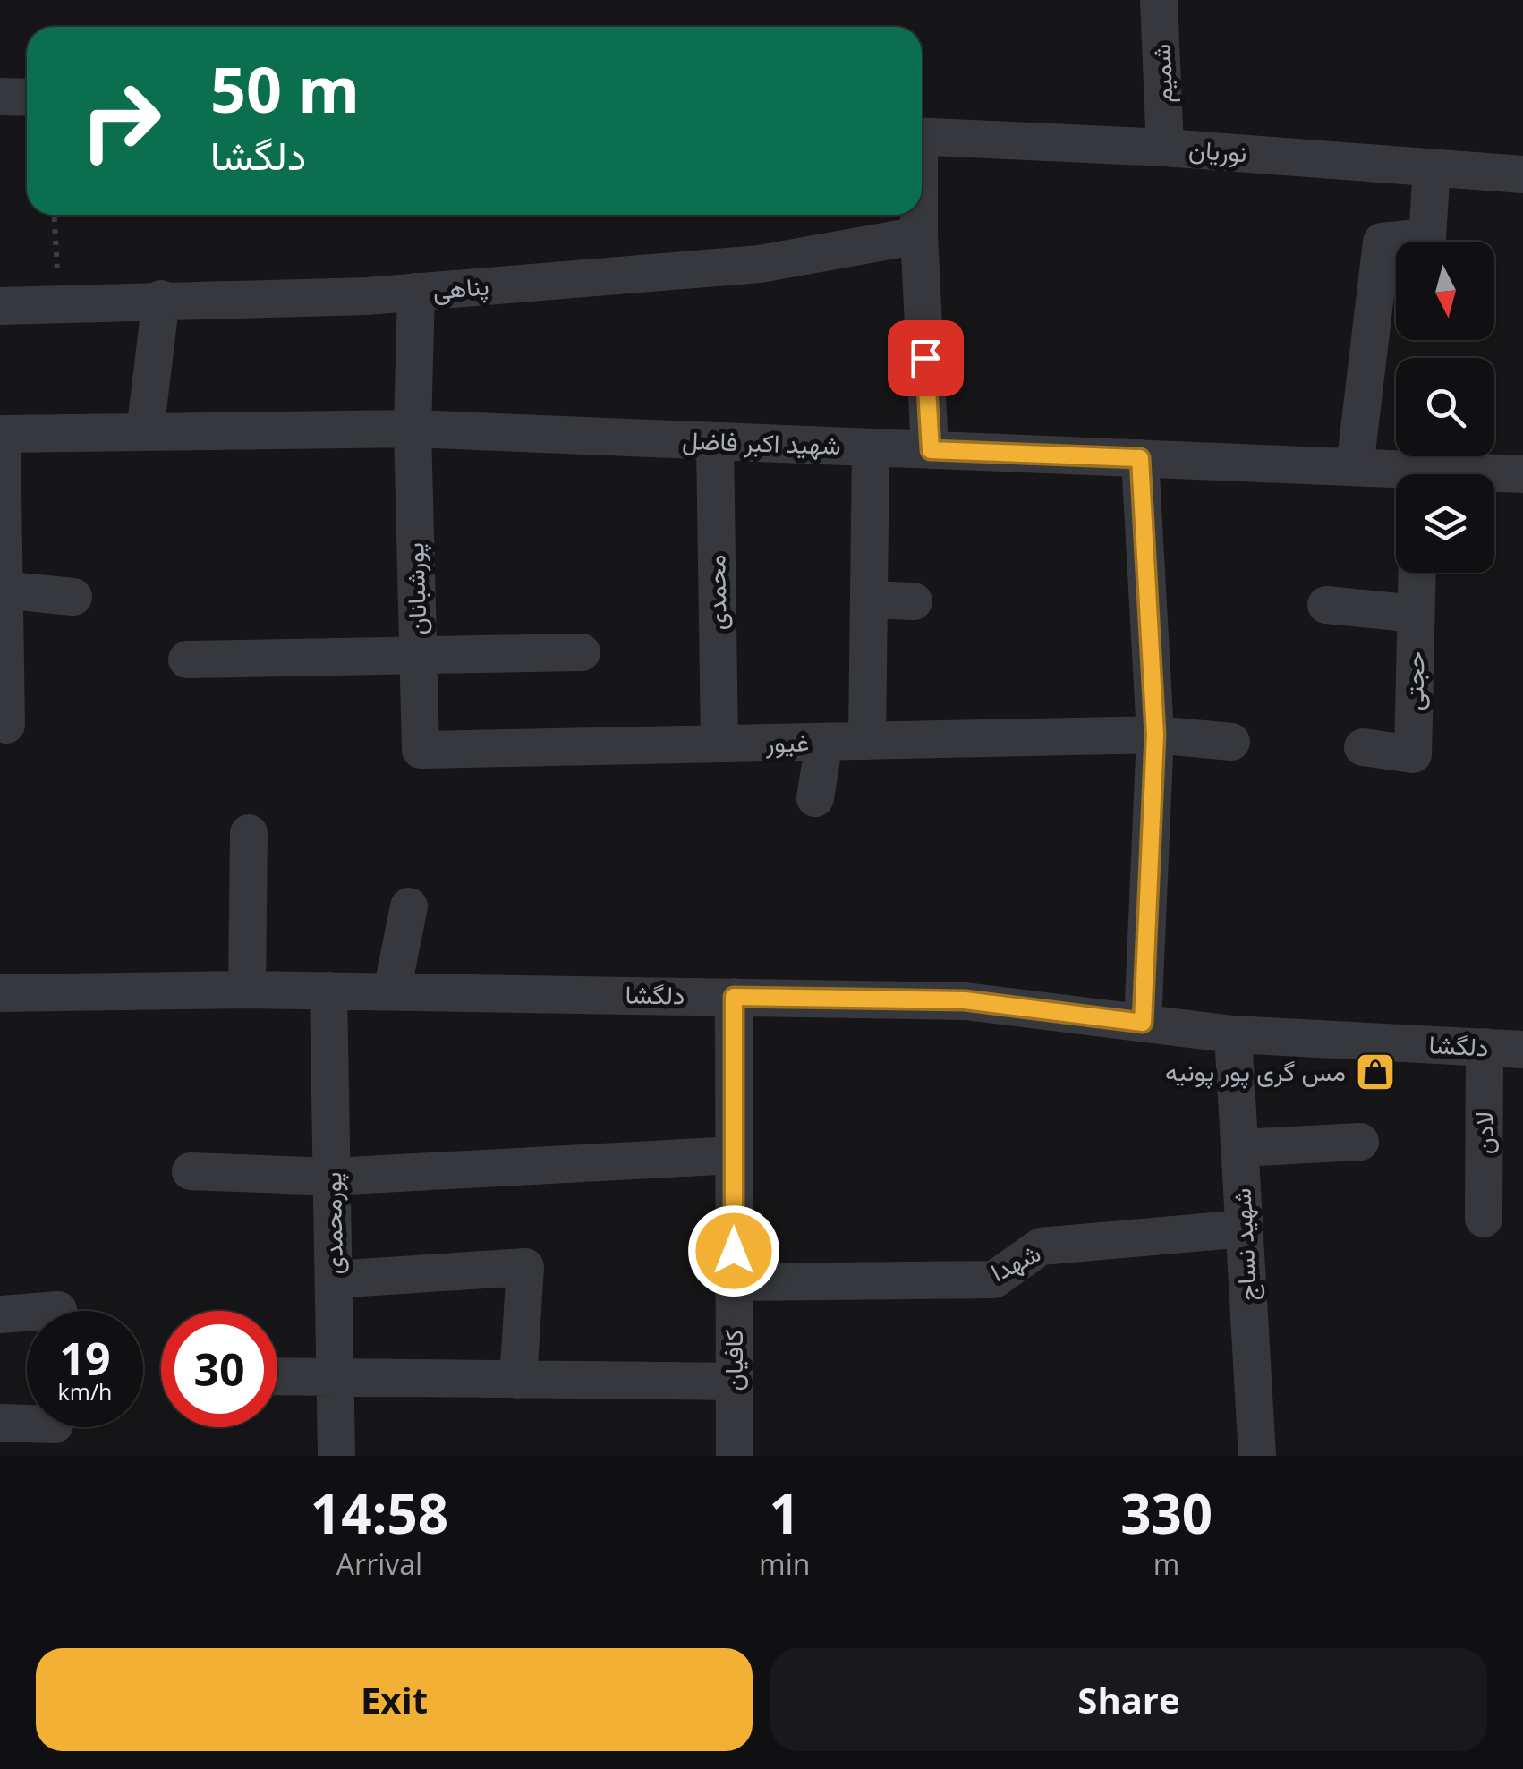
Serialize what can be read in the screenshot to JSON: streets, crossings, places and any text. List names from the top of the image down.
{
  "streets": {
    "street": [
      "شمیم",
      "نوریان",
      "پناهی",
      "شهید اکبر فاضل",
      "پورشبانان",
      "محمدی",
      "حجتی",
      "غیور",
      "دلگشا",
      "لادن",
      "پورمحمدی",
      "شهید نساج",
      "شهدا",
      "کافیان"
    ]
  },
  "crossings": [
    ["شمیم", "نوریان"],
    ["پناهی", "پورشبانان"],
    ["شهید اکبر فاضل", "پورشبانان"],
    ["شهید اکبر فاضل", "محمدی"],
    ["پورشبانان", "غیور"],
    ["محمدی", "غیور"],
    ["دلگشا", "لادن"],
    ["دلگشا", "پورمحمدی"],
    ["دلگشا", "شهید نساج"],
    ["دلگشا", "کافیان"],
    ["شهید نساج", "شهدا"],
    ["شهدا", "کافیان"]
  ],
  "places": {
    "shop": ["مس گری پور پونیه"]
  },
  "north": "bottom",
  "page": {
    "turn": ["50 m", "دلگشا"],
    "speed": "19 km/h",
    "limit": "30",
    "eta": [
      "14:58",
      "Arrival",
      "1",
      "min",
      "330",
      "m"
    ],
    "buttons": ["Exit", "Share"]
  }
}
